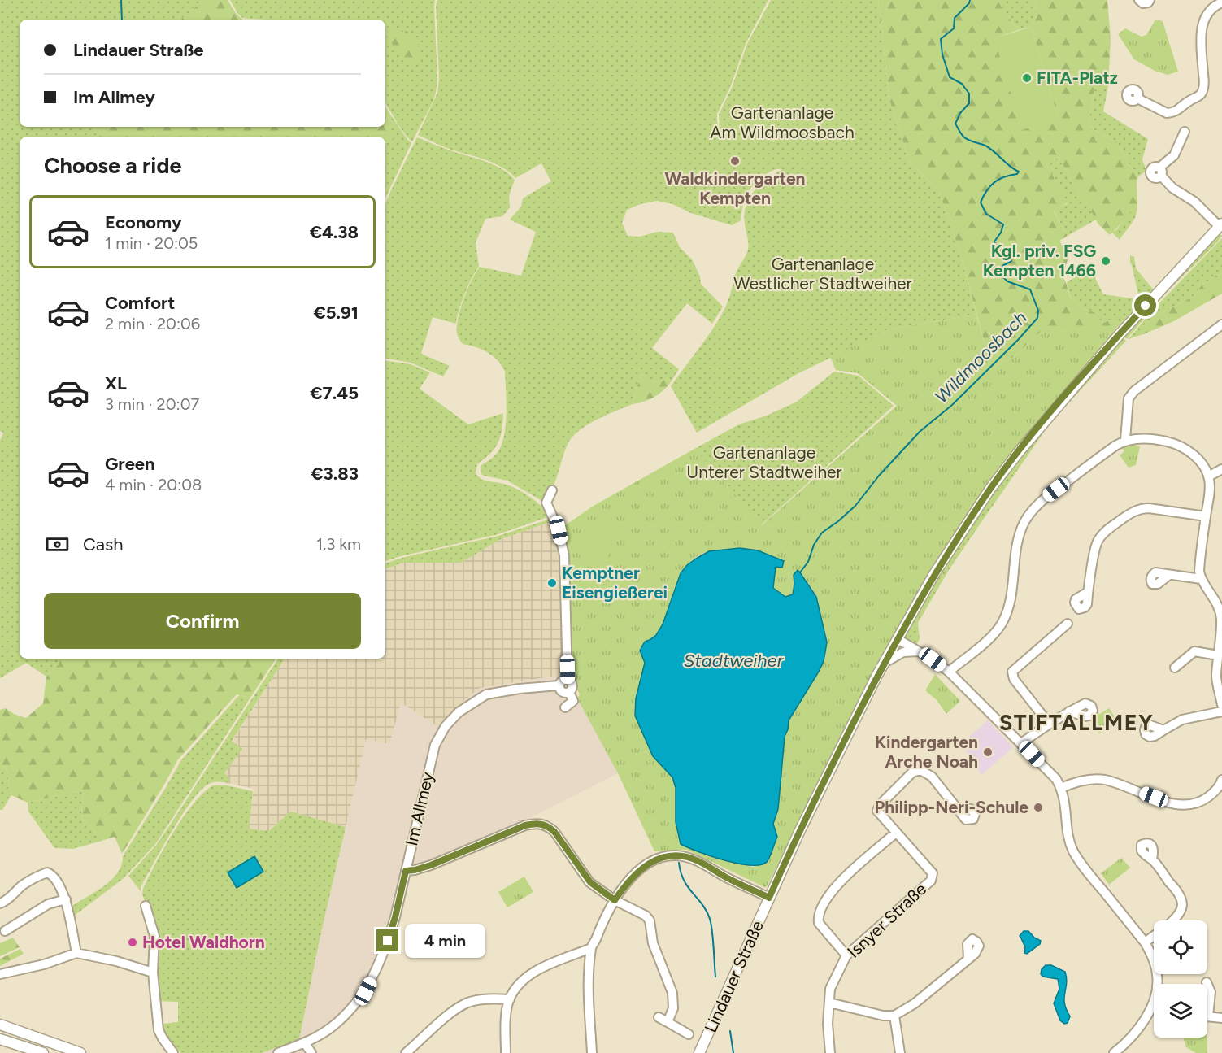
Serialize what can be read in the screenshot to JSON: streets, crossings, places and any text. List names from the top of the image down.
{
  "streets": {
    "main road": ["Lindauer Straße"],
    "street": ["Im Allmey", "Isnyer Straße"]
  },
  "districts": ["STIFTALLMEY"],
  "water": ["Wildmoosbach", "Stadtweiher"],
  "parks": ["Gartenanlage Am Wildmoosbach", "Gartenanlage Westlicher Stadtweiher", "Gartenanlage Unterer Stadtweiher"],
  "places": [
    "FITA-Platz",
    "Waldkindergarten Kempten",
    "Kgl. priv. FSG Kempten 1466",
    "Kemptner Eisengießerei",
    "Kindergarten Arche Noah",
    "Philipp-Neri-Schule",
    "Hotel Waldhorn"
  ],
  "page": {
    "banner": ["Lindauer Straße", "Im Allmey"],
    "heading": "Choose a ride",
    "list": [
      {
        "name": "Economy",
        "note": "1 min · 20:05",
        "value": "€4.38"
      },
      {
        "name": "Comfort",
        "note": "2 min · 20:06",
        "value": "€5.91"
      },
      {
        "name": "XL",
        "note": "3 min · 20:07",
        "value": "€7.45"
      },
      {
        "name": "Green",
        "note": "4 min · 20:08",
        "value": "€3.83"
      }
    ],
    "pay": ["Cash", "1.3 km"],
    "buttons": "Confirm",
    "bubble": "4 min"
  }
}
